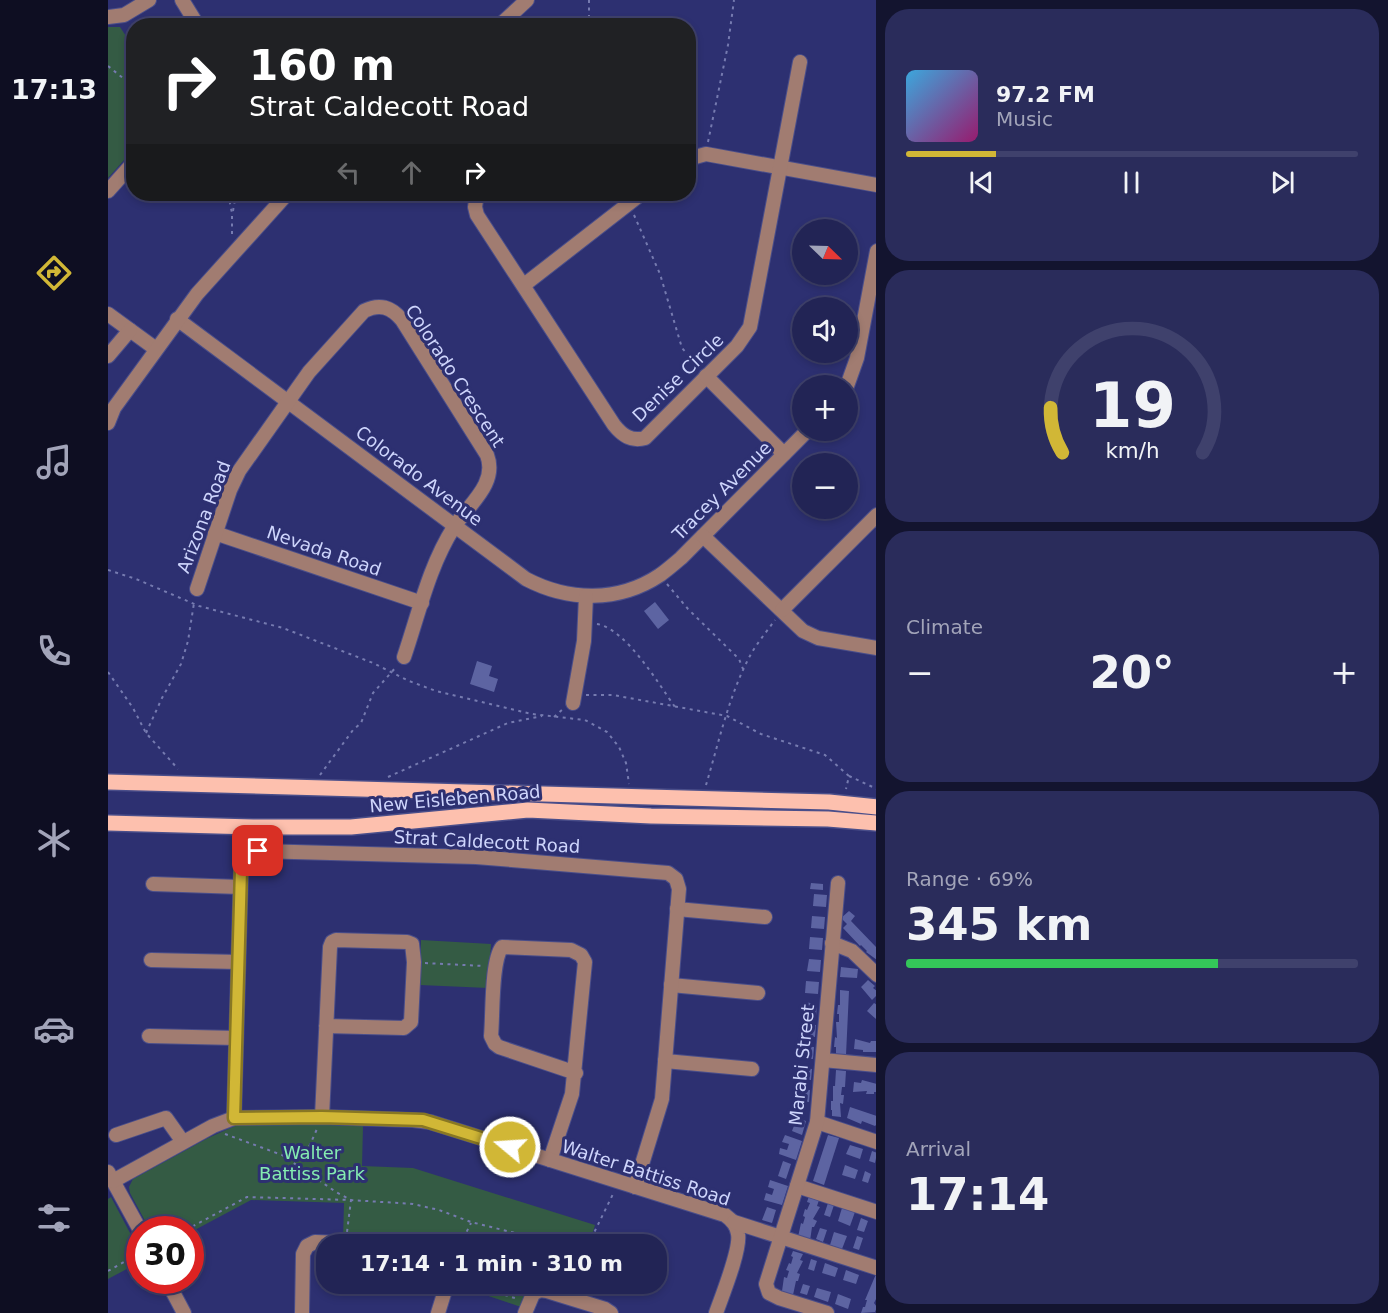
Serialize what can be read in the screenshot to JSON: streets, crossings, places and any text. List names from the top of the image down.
{
  "streets": {
    "main road": ["New Eisleben Road"],
    "street": [
      "Colorado Crescent",
      "Denise Circle",
      "Colorado Avenue",
      "Tracey Avenue",
      "Arizona Road",
      "Nevada Road",
      "Strat Caldecott Road",
      "Marabi Street",
      "Walter Battiss Road"
    ]
  },
  "crossings": [
    ["Colorado Crescent", "Colorado Avenue"],
    ["Colorado Crescent", "Arizona Road"],
    ["Colorado Crescent", "Nevada Road"],
    ["Colorado Avenue", "Tracey Avenue"],
    ["Colorado Avenue", "Arizona Road"],
    ["Arizona Road", "Nevada Road"],
    ["Strat Caldecott Road", "Walter Battiss Road"]
  ],
  "parks": ["Walter Battiss Park"],
  "north": "bottom right",
  "page": {
    "tabs": "17:13",
    "turn": ["160 m", "Strat Caldecott Road"],
    "song": ["97.2 FM", "Music"],
    "map_buttons": ["+", "−"],
    "tile": [
      "Climate",
      ["Range · 69%", "345 km"],
      ["Arrival", "17:14"]
    ],
    "heat": ["−", "20°", "+"],
    "limit": "30",
    "trip": "17:14 · 1 min · 310 m",
    "gauge": ["19", "km/h"]
  }
}
